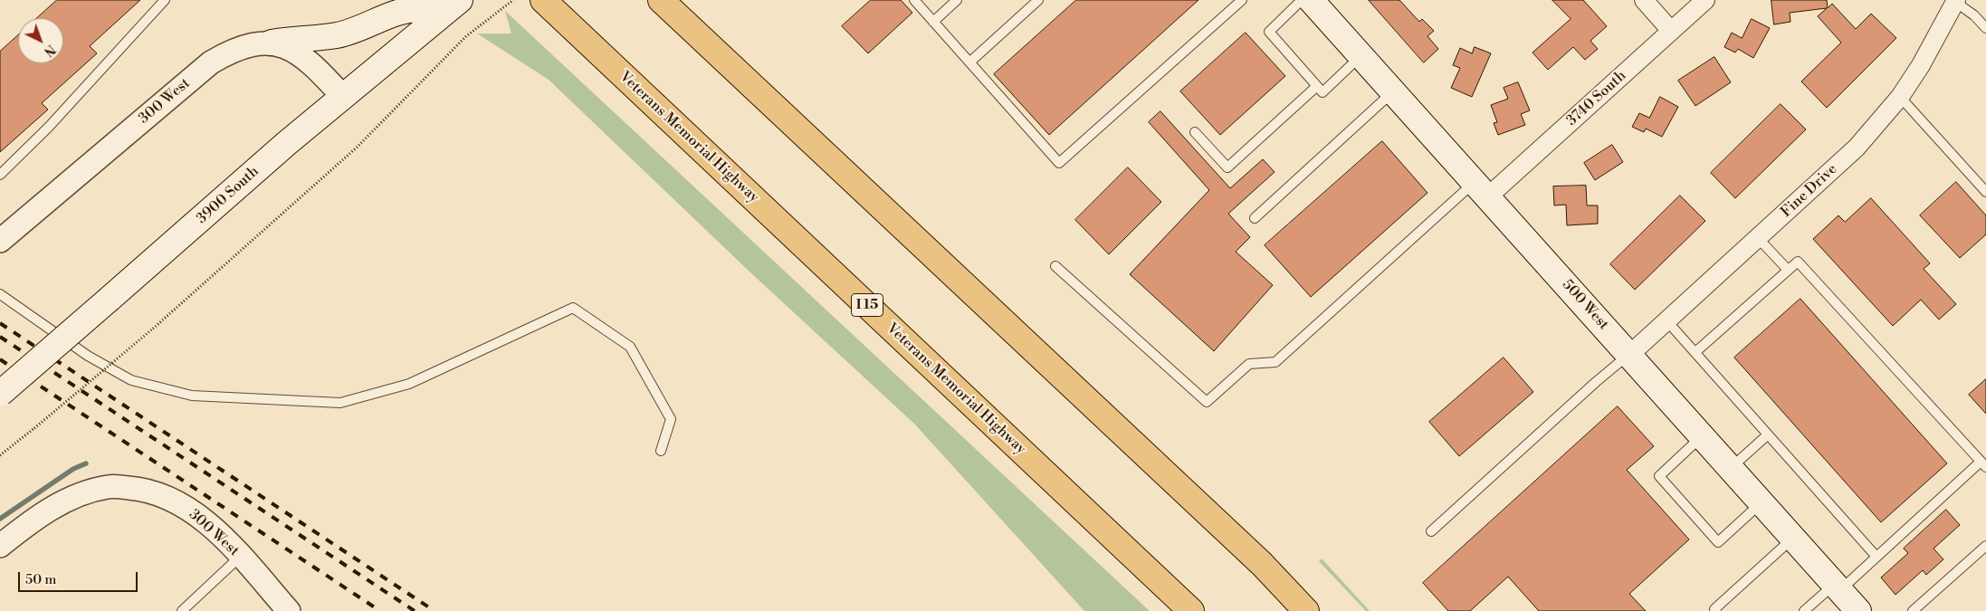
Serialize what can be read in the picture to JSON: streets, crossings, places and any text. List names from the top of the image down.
{
  "streets": {
    "highway": ["Veterans Memorial Highway", "I 15"],
    "main road": ["3900 South", "500 West"],
    "street": ["3740 South", "300 West", "Fine Drive"]
  },
  "crossings": [
    ["3740 South", "500 West"],
    ["300 West", "3900 South"],
    ["Fine Drive", "500 West"]
  ],
  "scale_bar": "50 m",
  "north": "bottom right"
}
